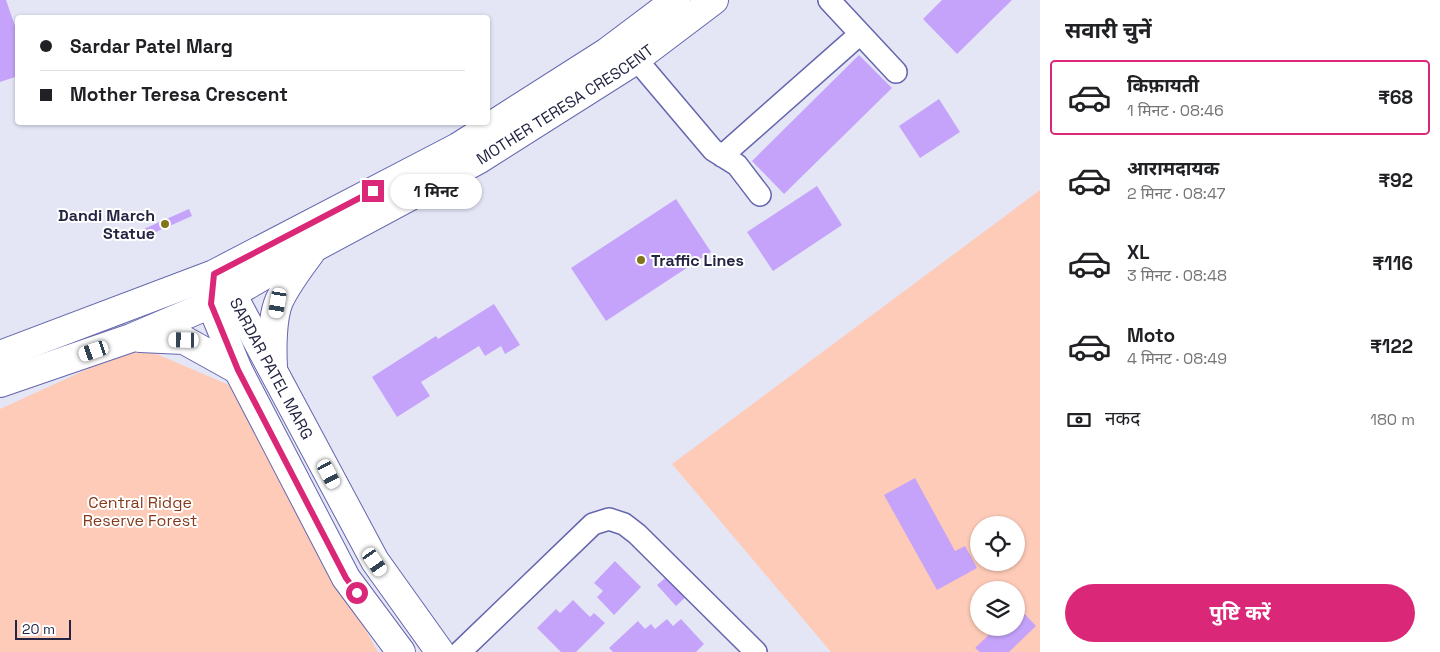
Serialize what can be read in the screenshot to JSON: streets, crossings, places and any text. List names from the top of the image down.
{
  "streets": {
    "main road": ["MOTHER TERESA CRESCENT", "SARDAR PATEL MARG"]
  },
  "crossings": [
    ["MOTHER TERESA CRESCENT", "SARDAR PATEL MARG"]
  ],
  "parks": ["Central Ridge Reserve Forest"],
  "places": ["Dandi March Statue", "Traffic Lines"],
  "scale_bar": "20 m",
  "page": {
    "heading": "सवारी चुनें",
    "banner": ["Sardar Patel Marg", "Mother Teresa Crescent"],
    "list": [
      {
        "name": "किफ़ायती",
        "note": "1 मिनट · 08:46",
        "value": "₹68"
      },
      {
        "name": "आरामदायक",
        "note": "2 मिनट · 08:47",
        "value": "₹92"
      },
      {
        "name": "XL",
        "note": "3 मिनट · 08:48",
        "value": "₹116"
      },
      {
        "name": "Moto",
        "note": "4 मिनट · 08:49",
        "value": "₹122"
      }
    ],
    "bubble": "1 मिनट",
    "pay": ["नकद", "180 m"],
    "buttons": "पुष्टि करें",
    "scale": "20 m"
  }
}
